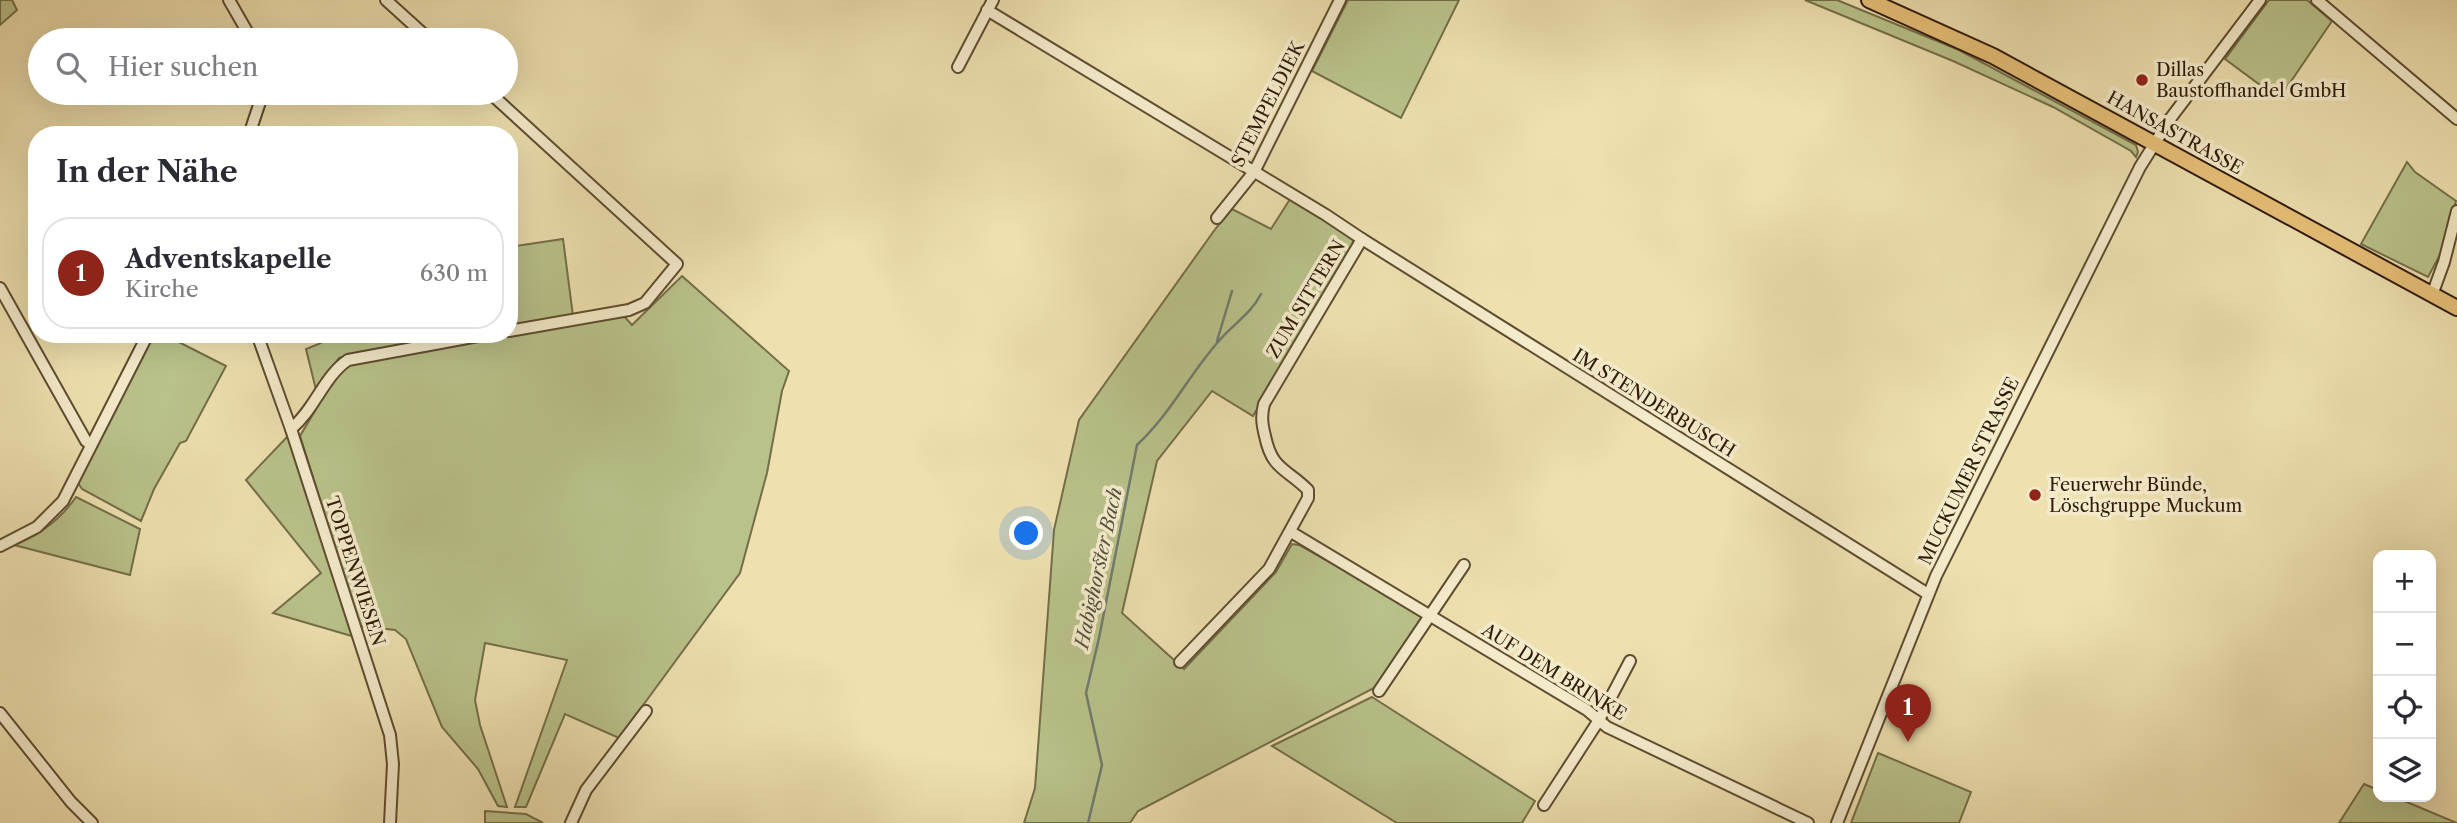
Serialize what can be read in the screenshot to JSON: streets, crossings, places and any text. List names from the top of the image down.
{
  "streets": {
    "main road": ["HANSASTRASSE"],
    "street": [
      "STEMPELDIEK",
      "ZUM SITTERN",
      "IM STENDERBUSCH",
      "MUCKUMER STRASSE",
      "TOPPENWIESEN",
      "AUF DEM BRINKE"
    ]
  },
  "crossings": [
    ["STEMPELDIEK", "ZUM SITTERN"],
    ["HANSASTRASSE", "MUCKUMER STRASSE"],
    ["ZUM SITTERN", "IM STENDERBUSCH"],
    ["ZUM SITTERN", "AUF DEM BRINKE"],
    ["IM STENDERBUSCH", "MUCKUMER STRASSE"]
  ],
  "water": ["Habighorster Bach"],
  "places": ["Dillas Baustoffhandel GmbH", "Feuerwehr Bünde, Löschgruppe Muckum"],
  "page": {
    "search": "Hier suchen",
    "heading": "In der Nähe",
    "list": [
      {
        "mark": "1",
        "name": "Adventskapelle",
        "note": "Kirche",
        "value": "630 m"
      }
    ],
    "map_buttons": ["+", "−"],
    "pins": "1"
  }
}
